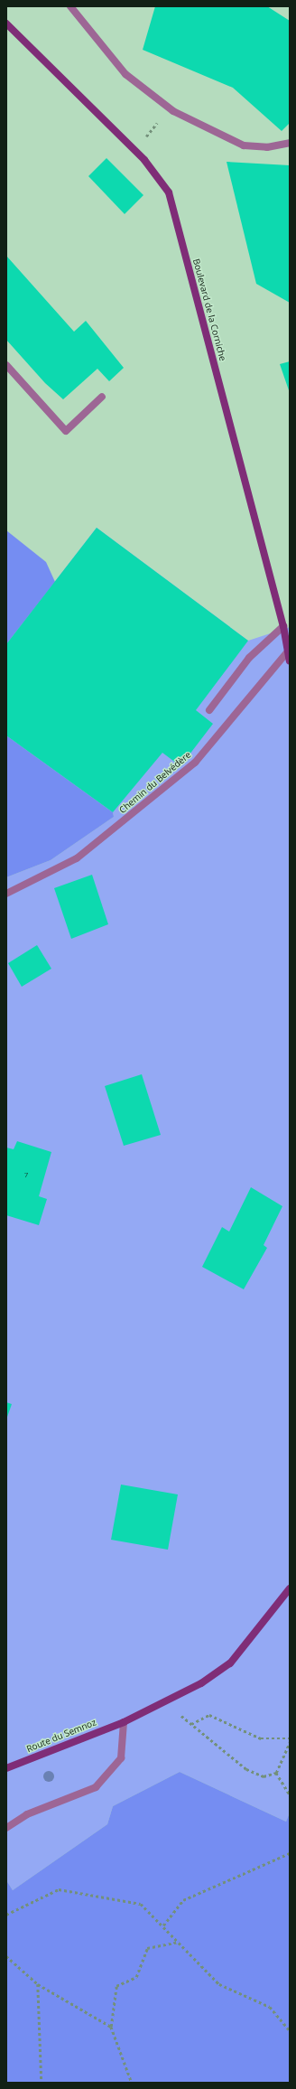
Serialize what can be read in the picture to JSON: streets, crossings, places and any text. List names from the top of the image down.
{
  "streets": {
    "main road": ["Boulevard de la Corniche", "Route du Semnoz"],
    "street": ["Chemin du Belvédère"]
  },
  "crossings": [
    ["Boulevard de la Corniche", "Chemin du Belvédère"]
  ],
  "house_numbers": ["7"]
}
